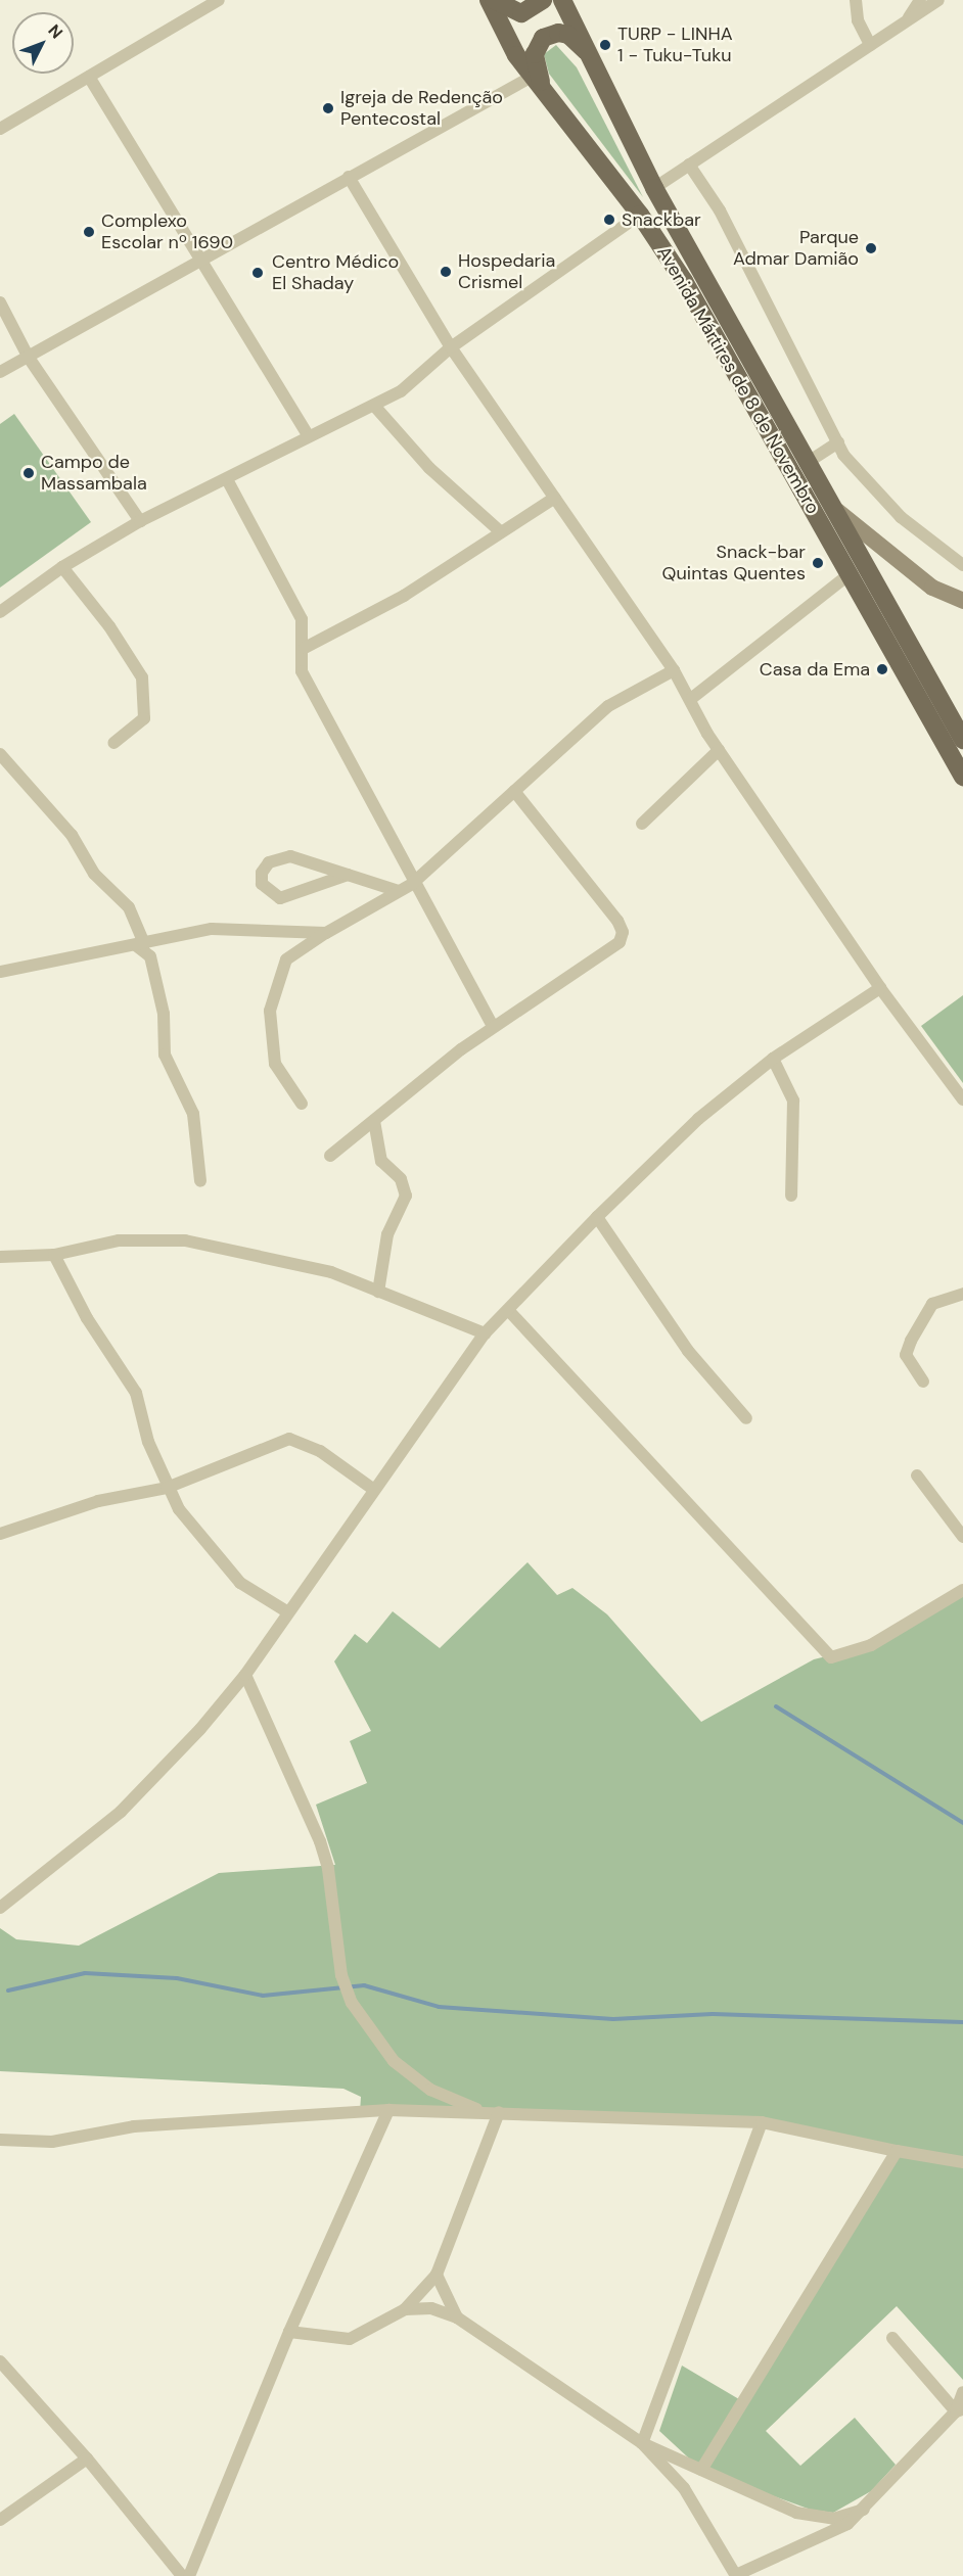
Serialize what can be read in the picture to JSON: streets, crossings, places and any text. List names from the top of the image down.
{
  "streets": {
    "main road": ["Avenida Mártires de 8 de Novembro"]
  },
  "places": [
    "TURP - LINHA 1 - Tuku-Tuku",
    "Igreja de Redenção Pentecostal",
    "Snackbar",
    "Complexo Escolar nº 1690",
    "Parque Admar Damião",
    "Hospedaria Crismel",
    "Centro Médico El Shaday",
    "Campo de Massambala",
    "Snack-bar Quintas Quentes",
    "Casa da Ema"
  ],
  "north": "top right"
}
